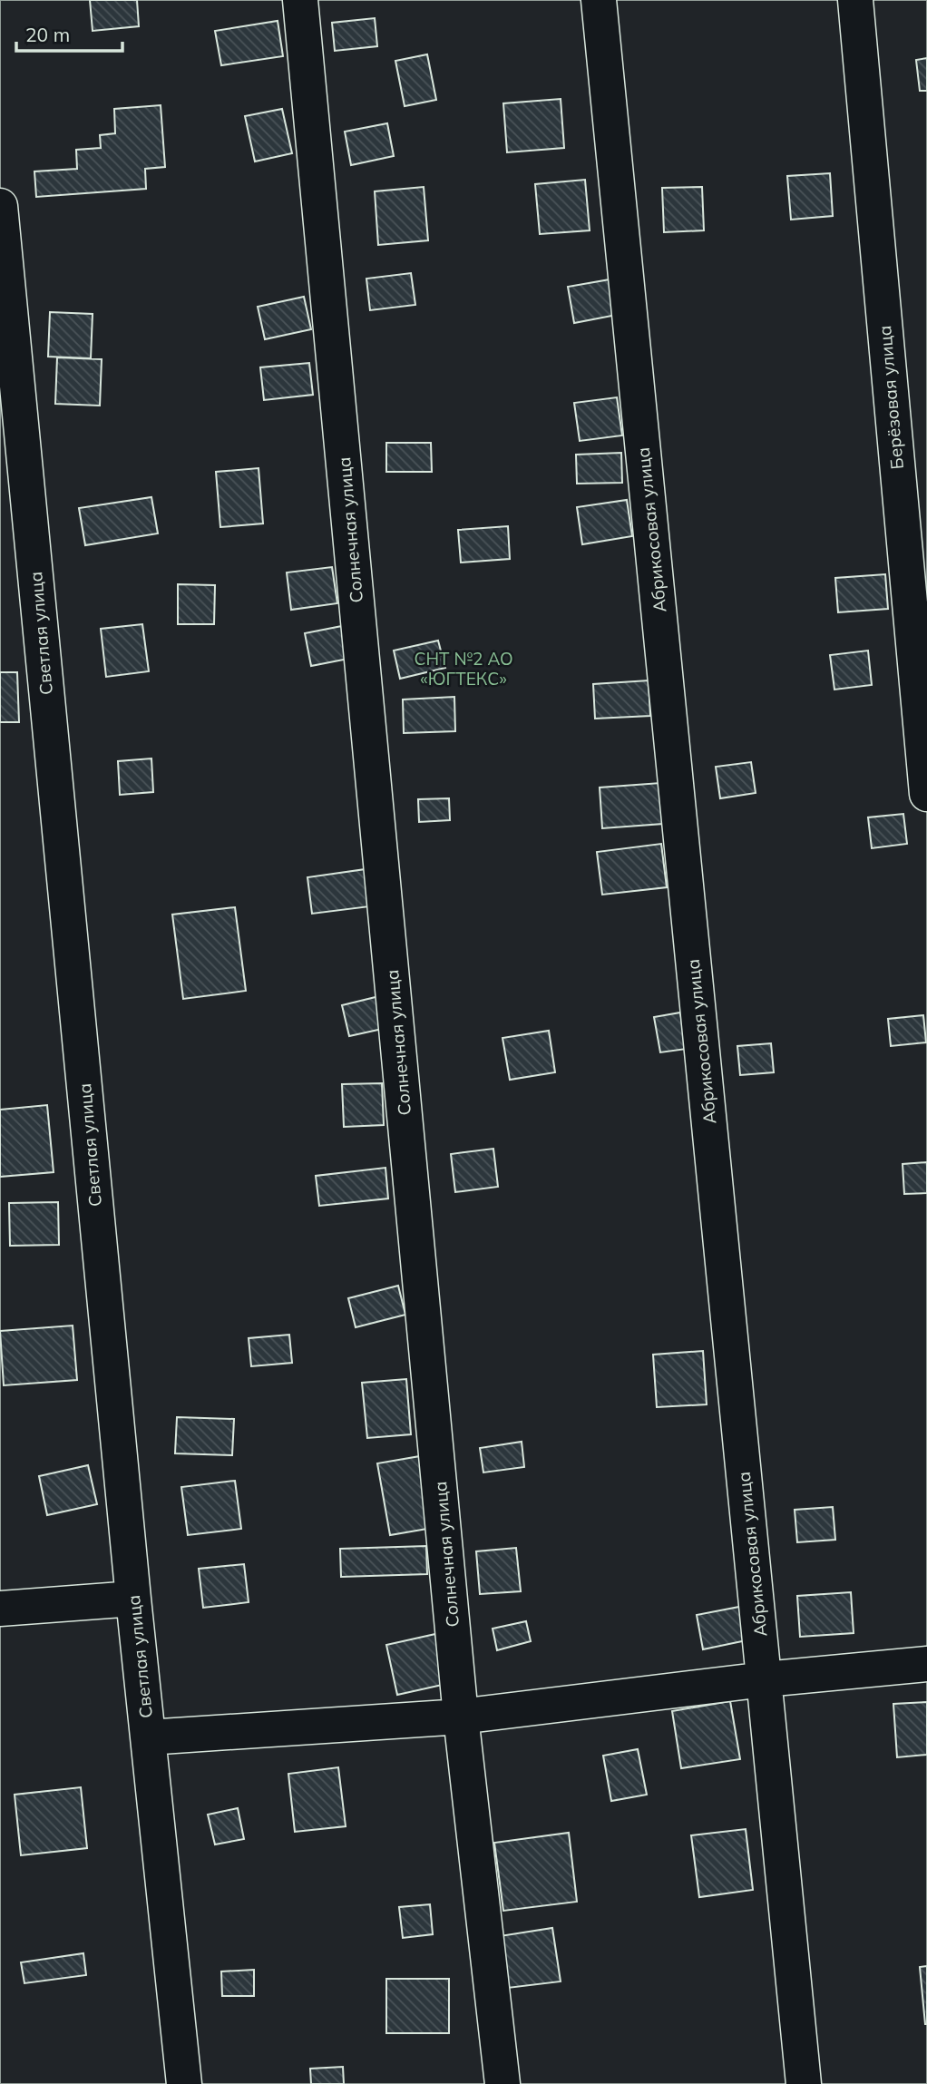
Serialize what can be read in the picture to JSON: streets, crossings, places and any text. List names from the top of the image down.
{
  "streets": {
    "street": [
      "Берёзовая улица",
      "Солнечная улица",
      "Абрикосовая улица",
      "Светлая улица"
    ]
  },
  "parks": ["СНТ №2 АО «ЮГТЕКС»"],
  "scale_bar": "20 m"
}
